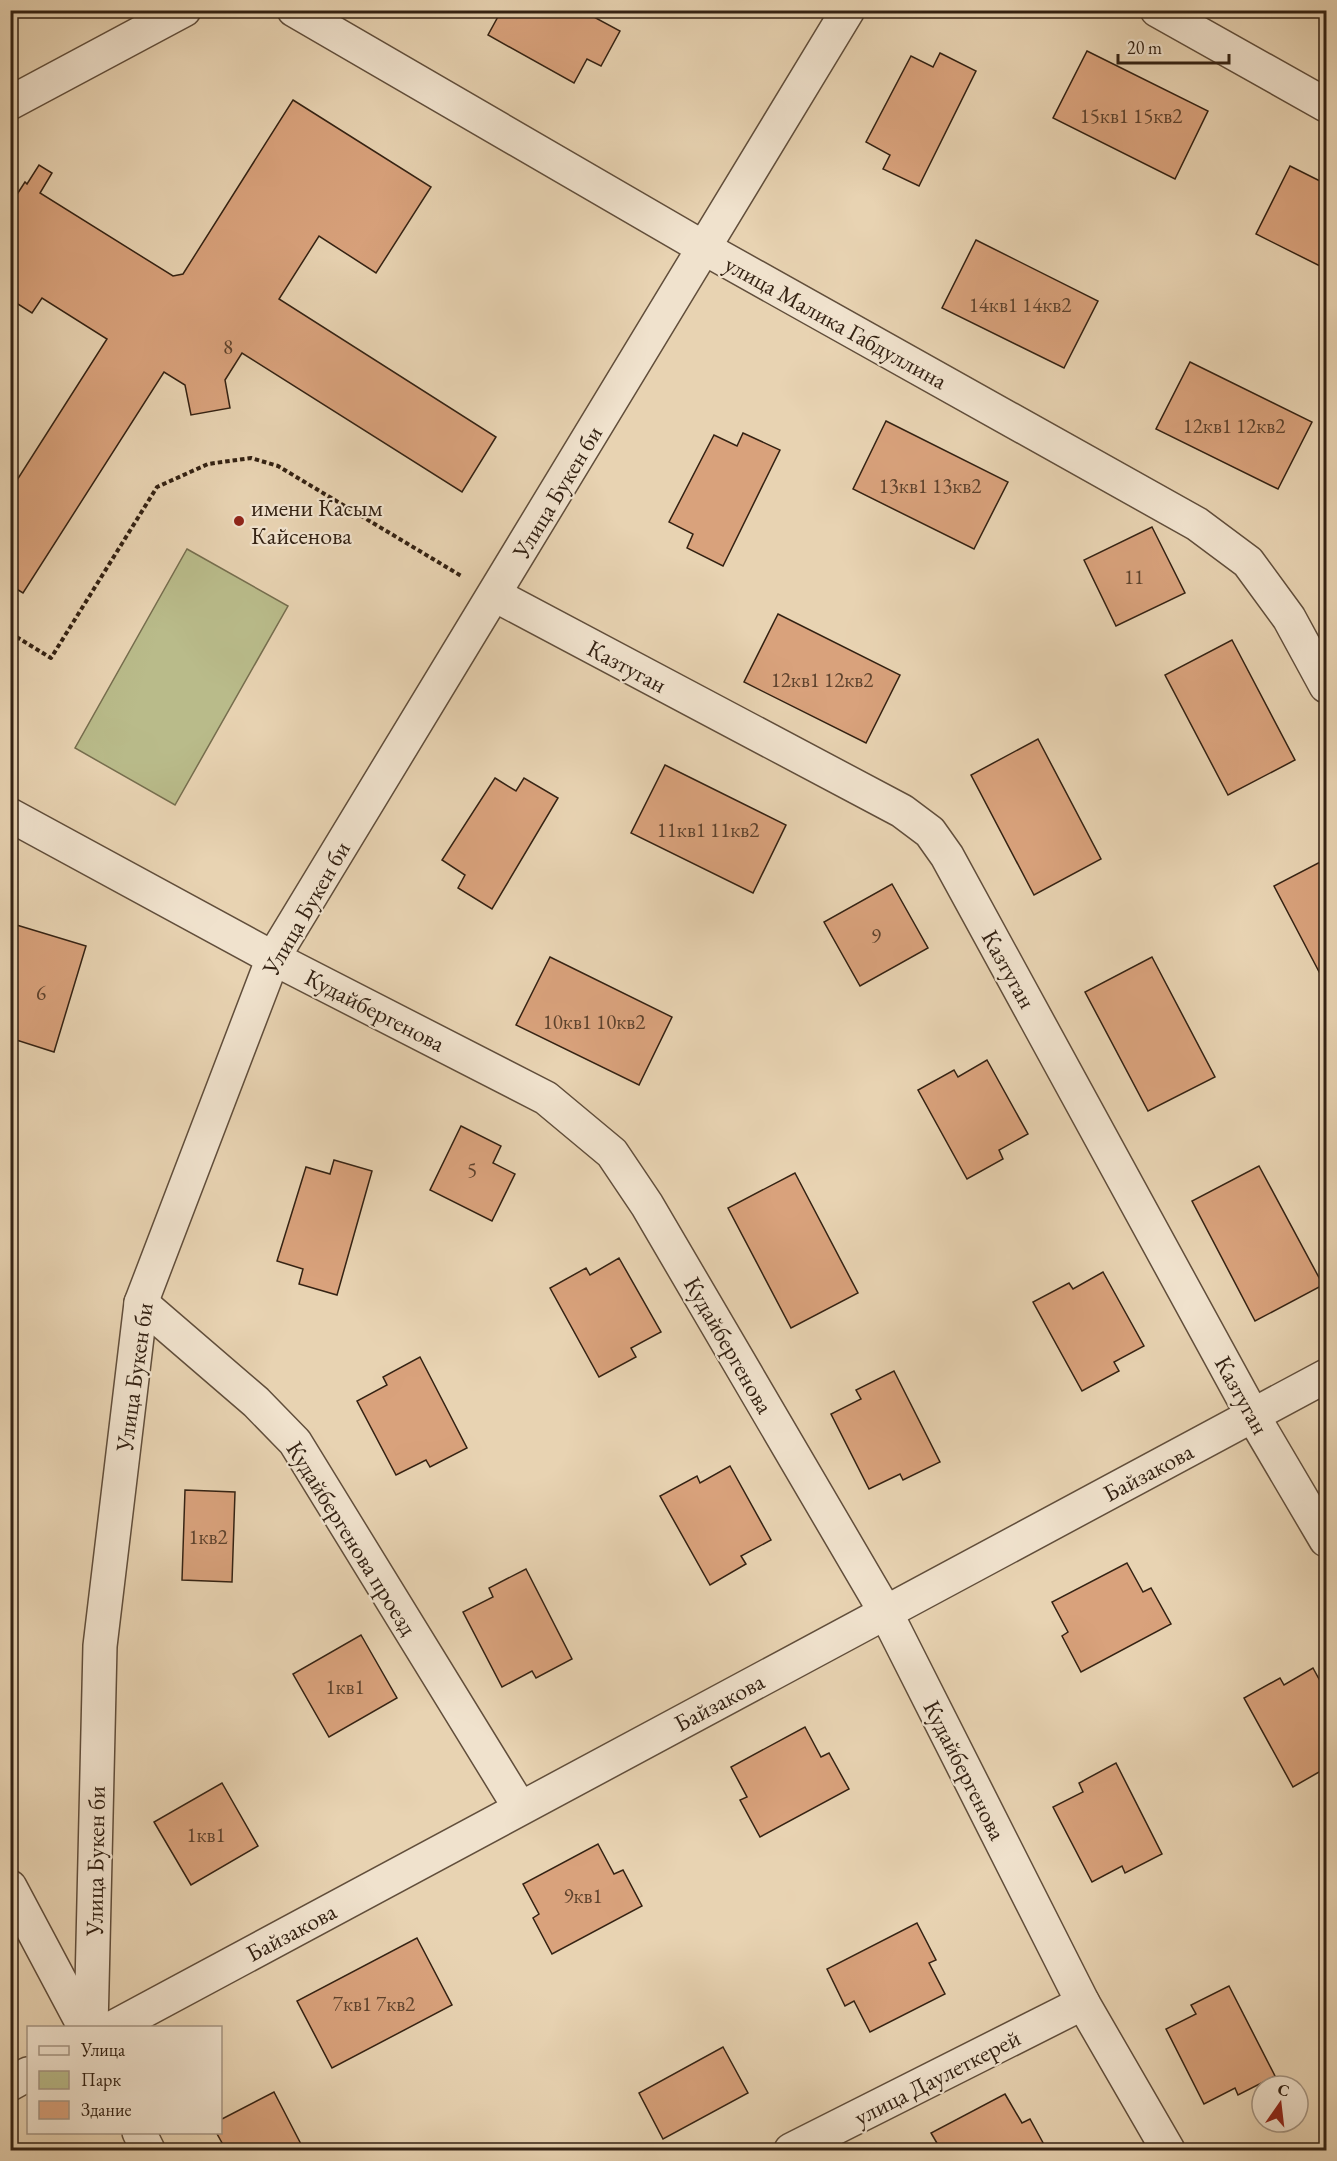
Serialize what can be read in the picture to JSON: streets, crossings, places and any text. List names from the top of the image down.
{
  "streets": {
    "street": [
      "улица Малика Габдуллина",
      "Улица Букен би",
      "Казтуган",
      "Кудайбергенова",
      "Байзакова",
      "Кудайбергенова проезд",
      "улица Даулеткерей"
    ]
  },
  "crossings": [
    ["улица Малика Габдуллина", "Улица Букен би"],
    ["Улица Букен би", "Казтуган"],
    ["Улица Букен би", "Кудайбергенова"],
    ["Улица Букен би", "Кудайбергенова проезд"],
    ["Казтуган", "Байзакова"],
    ["Кудайбергенова", "Байзакова"],
    ["Кудайбергенова", "улица Даулеткерей"],
    ["Байзакова", "Кудайбергенова проезд"]
  ],
  "places": ["имени Касым Кайсенова"],
  "house_numbers": [
    "15кв1 15кв2",
    "14кв1 14кв2",
    "8",
    "12кв1 12кв2",
    "13кв1 13кв2",
    "11",
    "12кв1 12кв2",
    "11кв1 11кв2",
    "9",
    "6",
    "10кв1 10кв2",
    "5",
    "1кв2",
    "1кв1",
    "1кв1",
    "9кв1",
    "7кв1 7кв2"
  ],
  "legend": ["Улица", "Парк", "Здание"],
  "scale_bar": "20 m",
  "north": "top"
}
